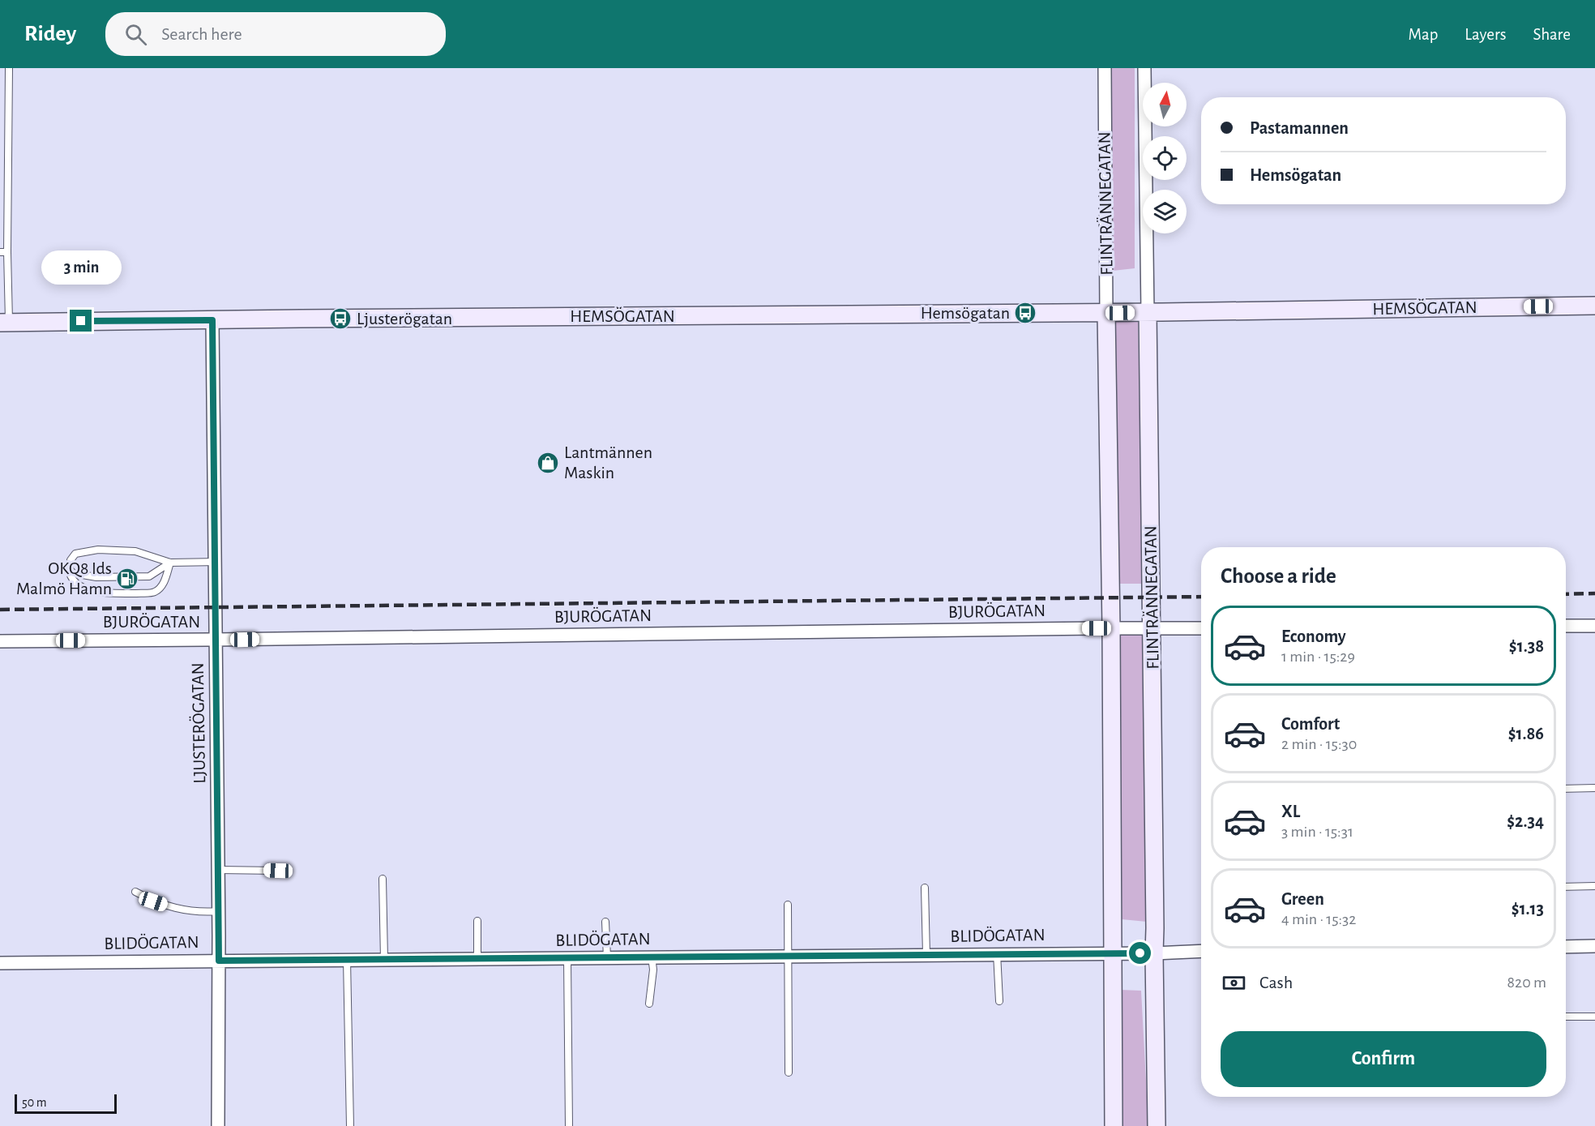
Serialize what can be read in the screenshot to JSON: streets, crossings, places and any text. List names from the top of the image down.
{
  "streets": {
    "street": [
      "FLINTRÄNNEGATAN",
      "HEMSÖGATAN",
      "BJURÖGATAN",
      "LJUSTERÖGATAN",
      "BLIDÖGATAN"
    ]
  },
  "crossings": [
    ["FLINTRÄNNEGATAN", "HEMSÖGATAN"],
    ["FLINTRÄNNEGATAN", "BJURÖGATAN"],
    ["FLINTRÄNNEGATAN", "BLIDÖGATAN"],
    ["HEMSÖGATAN", "LJUSTERÖGATAN"],
    ["BJURÖGATAN", "LJUSTERÖGATAN"],
    ["LJUSTERÖGATAN", "BLIDÖGATAN"]
  ],
  "places": {
    "bus stop": ["Hemsögatan", "Ljusterögatan"],
    "shop": ["Lantmännen Maskin"],
    "fuel station": ["OKQ8 Ids Malmö Hamn"]
  },
  "scale_bar": "50 m",
  "north": "top",
  "page": {
    "header": "Ridey",
    "search": "Search here",
    "nav": ["Map", "Layers", "Share"],
    "banner": ["Pastamannen", "Hemsögatan"],
    "bubble": "3 min",
    "heading": "Choose a ride",
    "list": [
      {
        "name": "Economy",
        "note": "1 min · 15:29",
        "value": "$1.38"
      },
      {
        "name": "Comfort",
        "note": "2 min · 15:30",
        "value": "$1.86"
      },
      {
        "name": "XL",
        "note": "3 min · 15:31",
        "value": "$2.34"
      },
      {
        "name": "Green",
        "note": "4 min · 15:32",
        "value": "$1.13"
      }
    ],
    "pay": ["Cash", "820 m"],
    "buttons": "Confirm",
    "scale": "50 m"
  }
}
